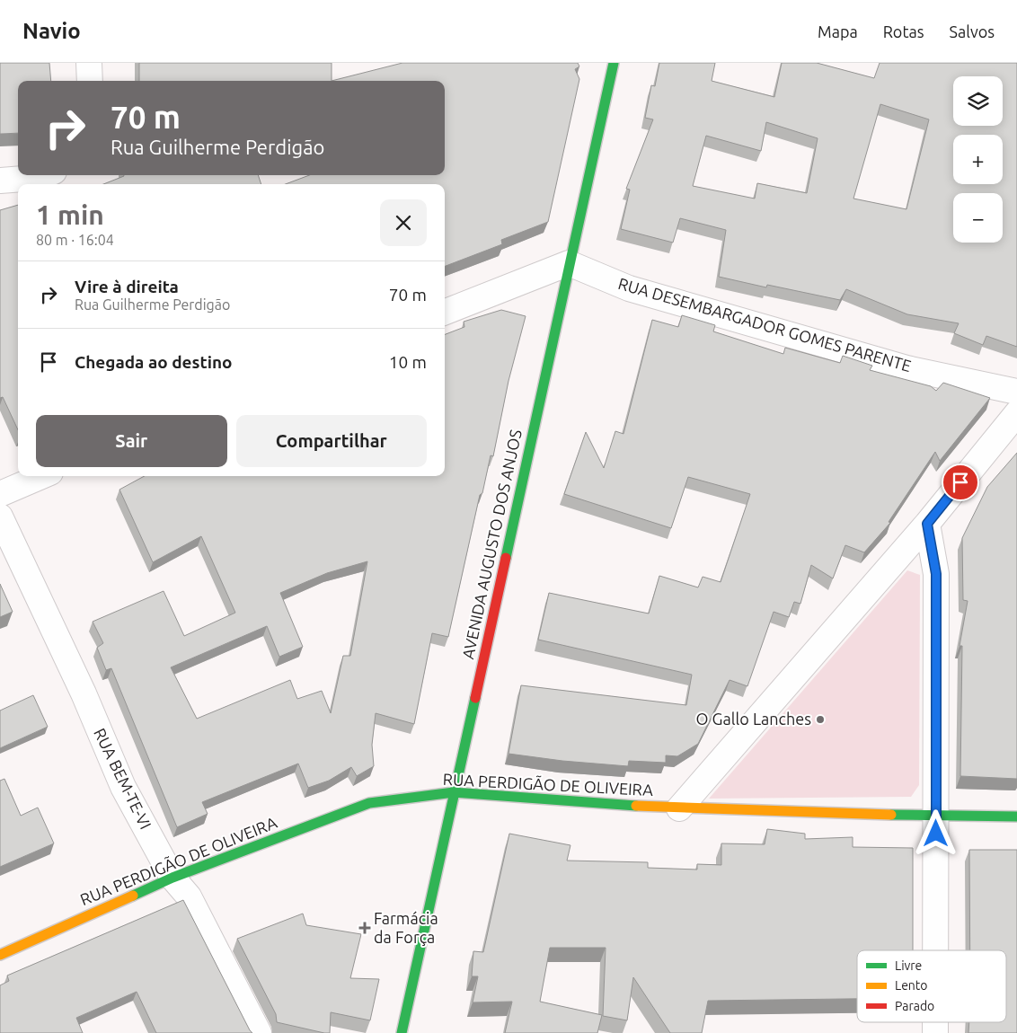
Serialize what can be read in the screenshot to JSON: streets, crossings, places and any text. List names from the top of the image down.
{
  "streets": {
    "street": [
      "RUA DESEMBARGADOR GOMES PARENTE",
      "AVENIDA AUGUSTO DOS ANJOS",
      "RUA BEM-TE-VI",
      "RUA PERDIGÃO DE OLIVEIRA"
    ]
  },
  "crossings": [
    ["RUA DESEMBARGADOR GOMES PARENTE", "AVENIDA AUGUSTO DOS ANJOS"],
    ["AVENIDA AUGUSTO DOS ANJOS", "RUA PERDIGÃO DE OLIVEIRA"],
    ["RUA BEM-TE-VI", "RUA PERDIGÃO DE OLIVEIRA"]
  ],
  "places": {
    "other": ["O Gallo Lanches"],
    "health": ["Farmácia da Força"]
  },
  "legend": ["Livre", "Lento", "Parado"],
  "page": {
    "header": "Navio",
    "nav": ["Mapa", "Rotas", "Salvos"],
    "map_buttons": ["+", "−"],
    "turn": ["70 m", "Rua Guilherme Perdigão"],
    "heading": ["1 min", "80 m · 16:04"],
    "list": [
      {
        "name": "Vire à direita",
        "note": "Rua Guilherme Perdigão",
        "value": "70 m"
      },
      {
        "name": "Chegada ao destino",
        "value": "10 m"
      }
    ],
    "buttons": ["Sair", "Compartilhar"]
  }
}
